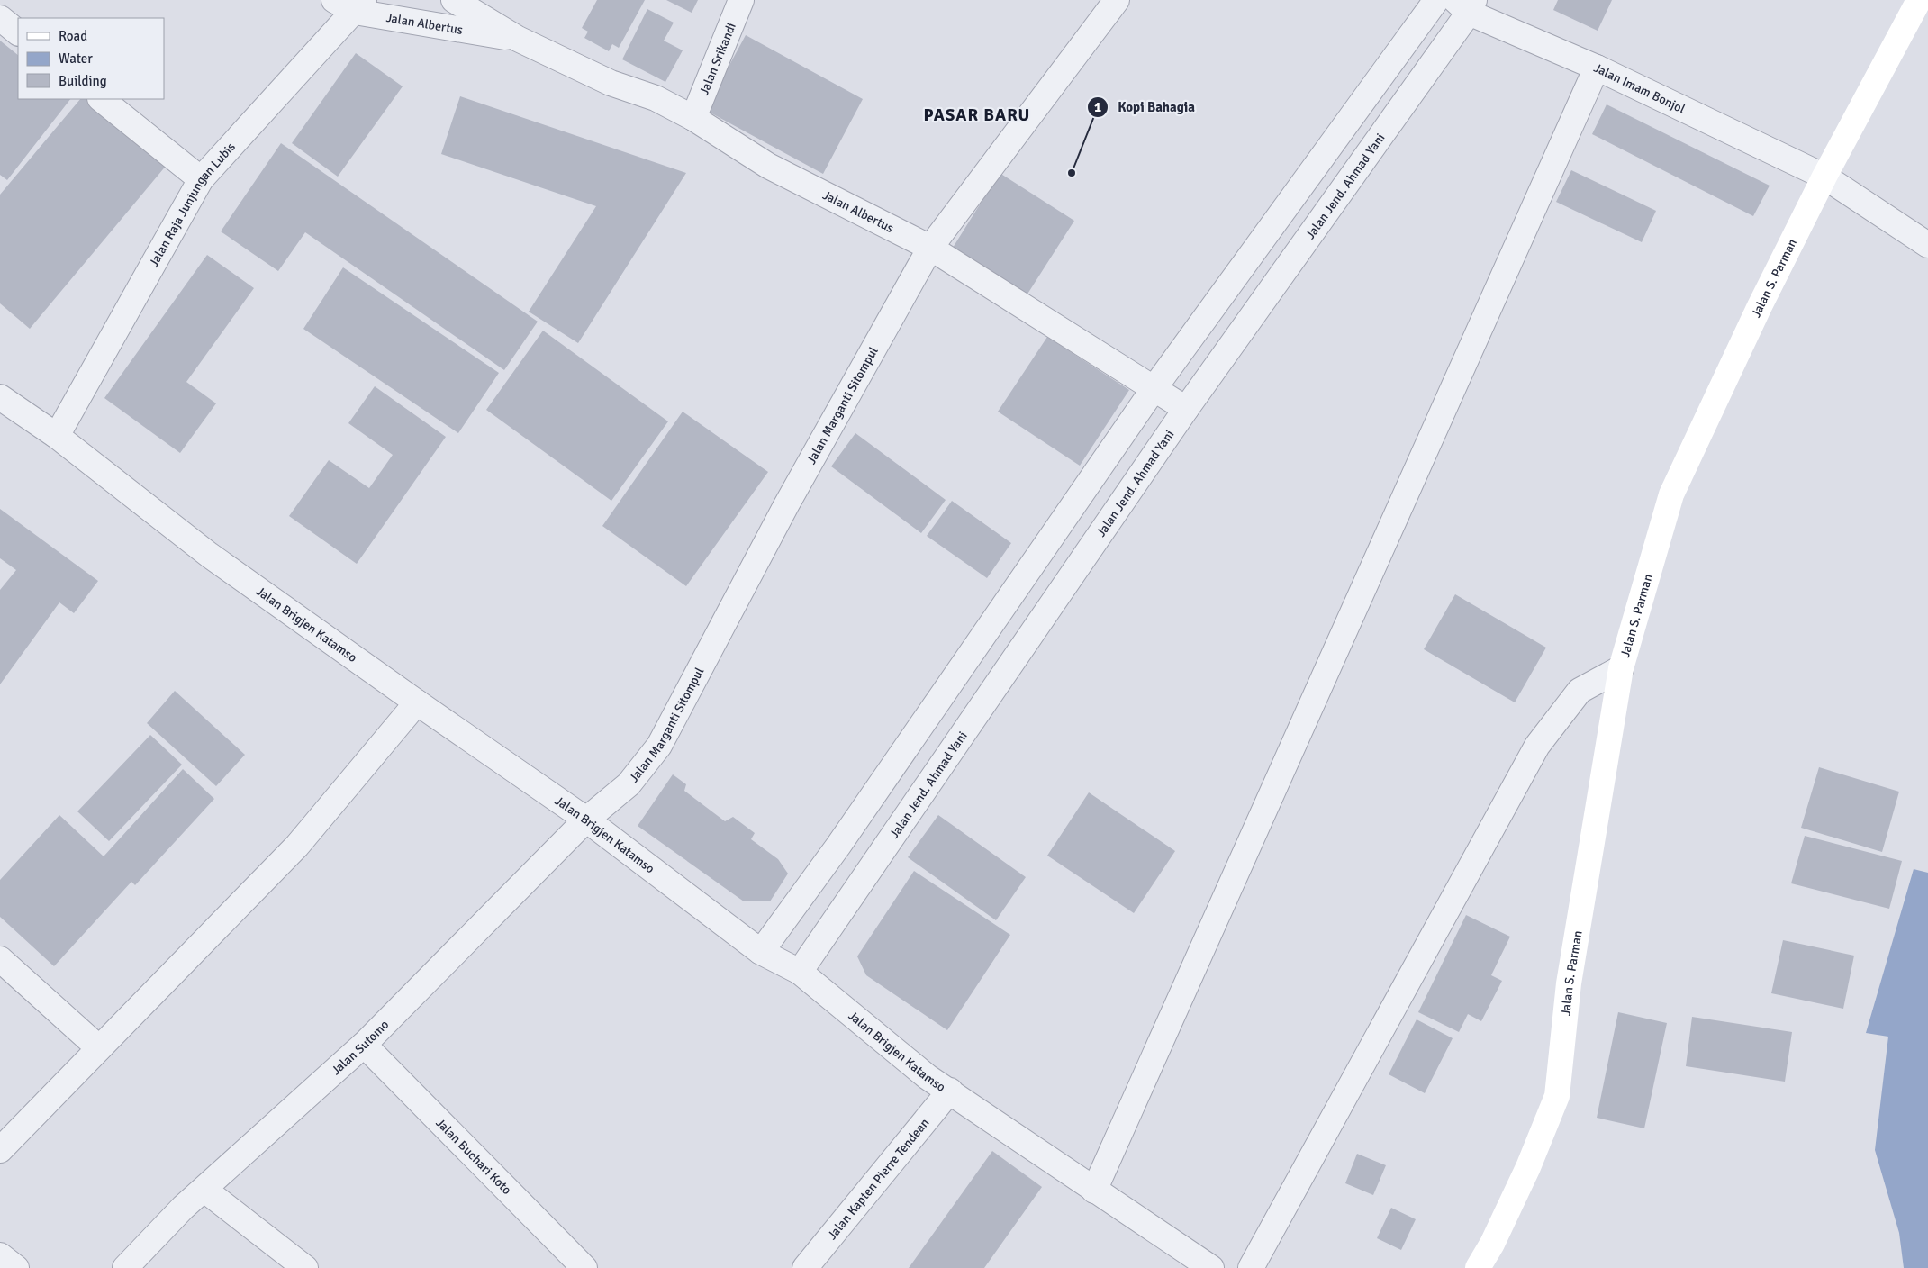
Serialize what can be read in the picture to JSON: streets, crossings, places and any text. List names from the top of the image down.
{
  "streets": {
    "main road": ["Jalan S. Parman"],
    "street": [
      "Jalan Albertus",
      "Jalan Srikandi",
      "Jalan Imam Bonjol",
      "Jalan Jend. Ahmad Yani",
      "Jalan Raja Junjungan Lubis",
      "Jalan Marganti Sitompul",
      "Jalan Brigjen Katamso",
      "Jalan Sutomo",
      "Jalan Buchari Koto",
      "Jalan Kapten Pierre Tendean"
    ]
  },
  "crossings": [
    ["Jalan Albertus", "Jalan Srikandi"],
    ["Jalan Albertus", "Jalan Jend. Ahmad Yani"],
    ["Jalan Albertus", "Jalan Raja Junjungan Lubis"],
    ["Jalan Albertus", "Jalan Marganti Sitompul"],
    ["Jalan Imam Bonjol", "Jalan Jend. Ahmad Yani"],
    ["Jalan Imam Bonjol", "Jalan S. Parman"],
    ["Jalan Jend. Ahmad Yani", "Jalan Brigjen Katamso"],
    ["Jalan Raja Junjungan Lubis", "Jalan Brigjen Katamso"],
    ["Jalan Marganti Sitompul", "Jalan Brigjen Katamso"],
    ["Jalan Marganti Sitompul", "Jalan Sutomo"],
    ["Jalan Brigjen Katamso", "Jalan Sutomo"],
    ["Jalan Brigjen Katamso", "Jalan Kapten Pierre Tendean"],
    ["Jalan Sutomo", "Jalan Buchari Koto"]
  ],
  "districts": ["PASAR BARU"],
  "places": ["Kopi Bahagia"],
  "legend": ["Road", "Water", "Building"]
}
